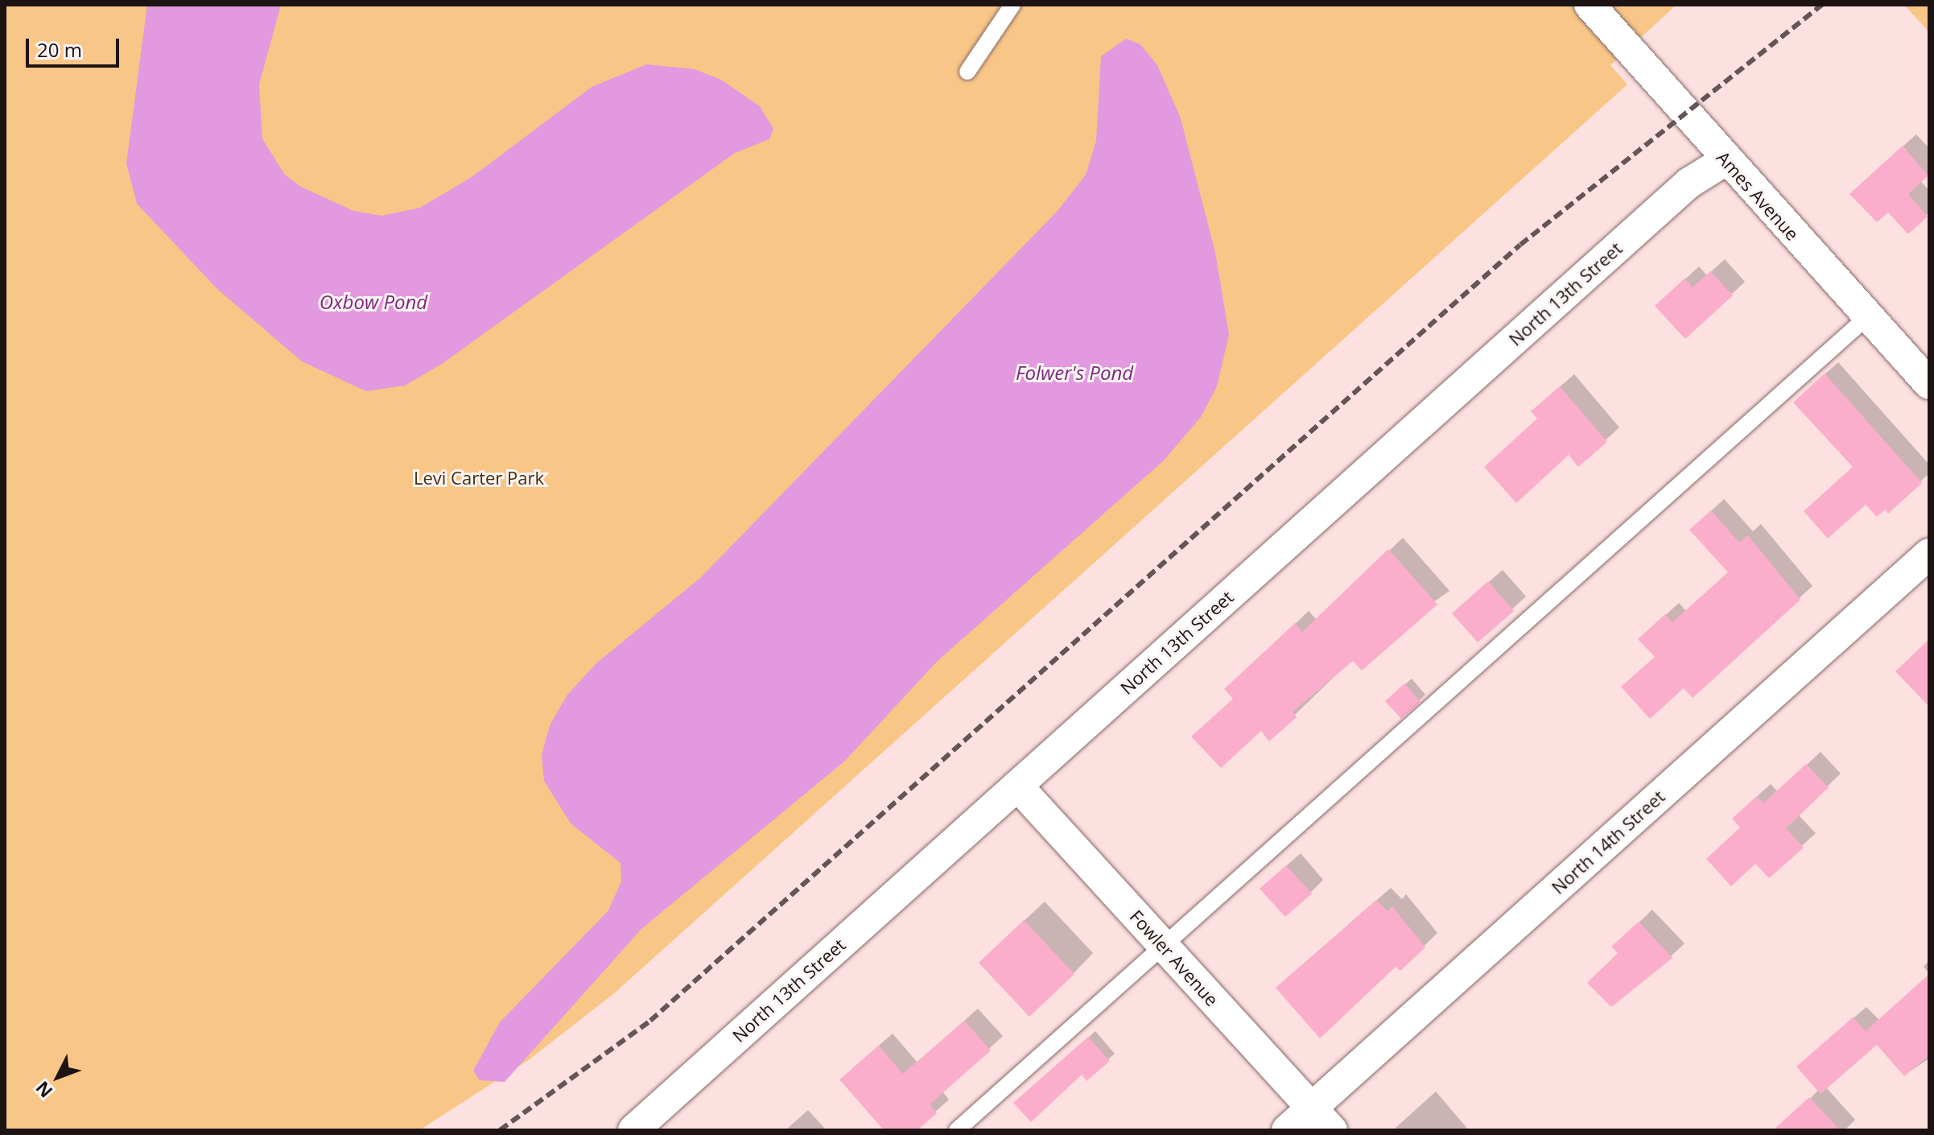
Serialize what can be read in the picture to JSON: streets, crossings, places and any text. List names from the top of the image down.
{
  "streets": {
    "street": [
      "Ames Avenue",
      "North 13th Street",
      "North 14th Street",
      "Fowler Avenue"
    ]
  },
  "crossings": [
    ["Ames Avenue", "North 13th Street"],
    ["North 13th Street", "Fowler Avenue"],
    ["North 14th Street", "Fowler Avenue"]
  ],
  "water": ["Oxbow Pond", "Folwer's Pond"],
  "parks": ["Levi Carter Park"],
  "scale_bar": "20 m",
  "north": "bottom left"
}
